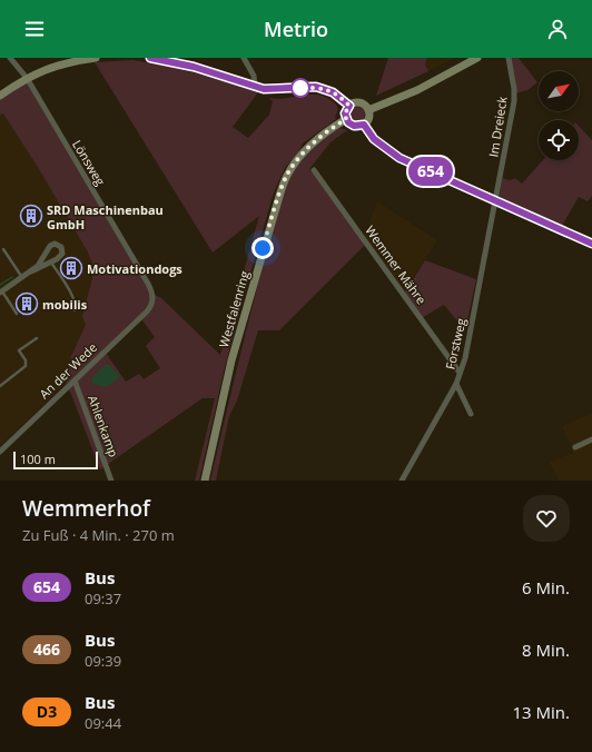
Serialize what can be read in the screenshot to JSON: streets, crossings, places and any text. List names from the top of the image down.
{
  "streets": {
    "main road": ["Westfalenring"],
    "street": [
      "Im Dreieck",
      "Lönsweg",
      "Wemmer Mähre",
      "Forstweg",
      "An der Wede",
      "Ahlenkamp"
    ]
  },
  "crossings": [
    ["Im Dreieck", "Forstweg"],
    ["Lönsweg", "An der Wede"],
    ["Wemmer Mähre", "Forstweg"],
    ["An der Wede", "Ahlenkamp"]
  ],
  "places": {
    "building": ["SRD Maschinenbau GmbH", "Motivationdogs", "mobilis"]
  },
  "lines": ["bus line 654"],
  "scale_bar": "100 m",
  "north": "top right",
  "page": {
    "header": "Metrio",
    "on_map": "654",
    "scale": "100 m",
    "heading": ["Wemmerhof", "Zu Fuß · 4 Min. · 270 m"],
    "list": [
      {
        "mark": "654",
        "name": "Bus",
        "note": "09:37",
        "value": "6 Min."
      },
      {
        "mark": "466",
        "name": "Bus",
        "note": "09:39",
        "value": "8 Min."
      },
      {
        "mark": "D3",
        "name": "Bus",
        "note": "09:44",
        "value": "13 Min."
      }
    ]
  }
}
